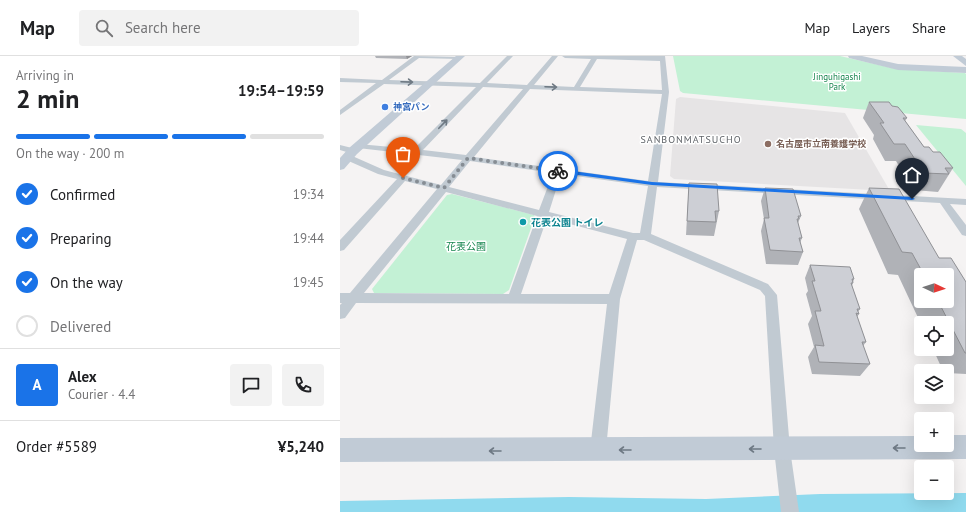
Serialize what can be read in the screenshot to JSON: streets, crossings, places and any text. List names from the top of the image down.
{
  "districts": ["SANBONMATSUCHO"],
  "parks": ["Jinguhigashi Park", "花表公園"],
  "places": ["神宮パン", "名古屋市立南養護学校", "花表公園 トイレ"],
  "north": "right",
  "page": {
    "header": "Map",
    "search": "Search here",
    "nav": ["Map", "Layers", "Share"],
    "heading": ["2 min", "Arriving in", "19:54–19:59"],
    "panel": [
      "Alex",
      "Courier · 4.4",
      "Order #5589",
      "¥5,240"
    ],
    "bar": "On the way · 200 m",
    "list": [
      ["Confirmed", "19:34"],
      ["Preparing", "19:44"],
      ["On the way", "19:45"],
      "Delivered"
    ],
    "map_buttons": ["+", "−"],
    "round": "A"
  }
}
